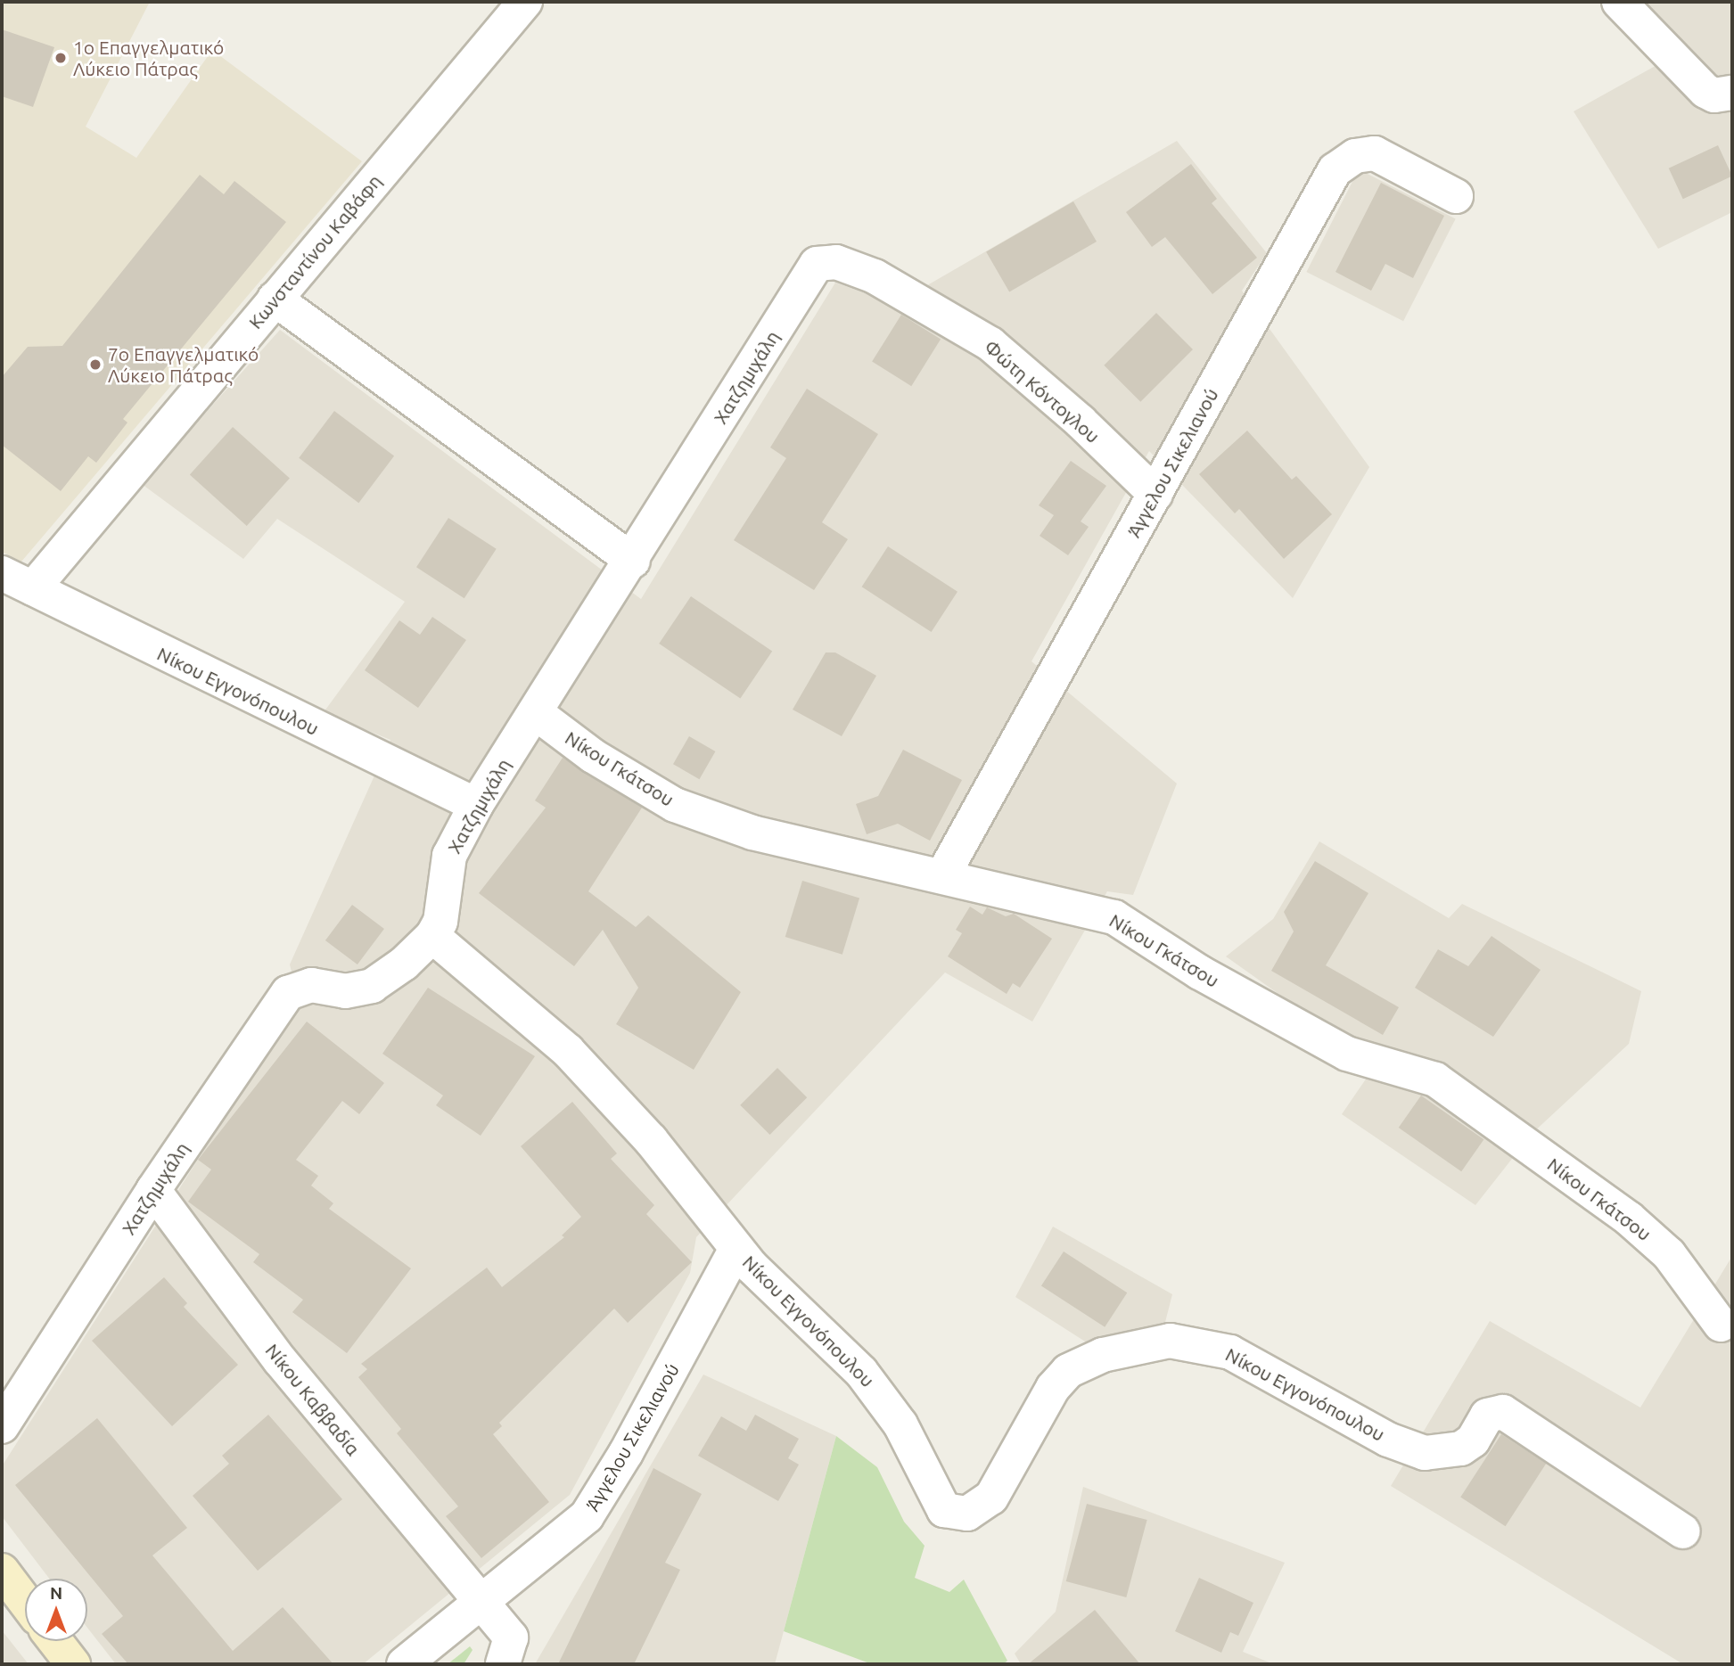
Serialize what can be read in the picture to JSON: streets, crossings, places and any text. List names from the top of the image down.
{
  "streets": {
    "street": [
      "Κωνσταντίνου Καβάφη",
      "Χατζημιχάλη",
      "Φώτη Κόντογλου",
      "Άγγελου Σικελιανού",
      "Νίκου Εγγονόπουλου",
      "Νίκου Γκάτσου",
      "Νίκου Καββαδία"
    ]
  },
  "crossings": [
    ["Κωνσταντίνου Καβάφη", "Νίκου Εγγονόπουλου"],
    ["Χατζημιχάλη", "Φώτη Κόντογλου"],
    ["Χατζημιχάλη", "Νίκου Εγγονόπουλου"],
    ["Χατζημιχάλη", "Νίκου Γκάτσου"],
    ["Χατζημιχάλη", "Νίκου Καββαδία"],
    ["Φώτη Κόντογλου", "Άγγελου Σικελιανού"],
    ["Άγγελου Σικελιανού", "Νίκου Εγγονόπουλου"],
    ["Άγγελου Σικελιανού", "Νίκου Γκάτσου"],
    ["Άγγελου Σικελιανού", "Νίκου Καββαδία"]
  ],
  "places": ["1o Επαγγελματικό Λύκειο Πάτρας", "7ο Επαγγελματικό Λύκειο Πάτρας"],
  "north": "top"
}
